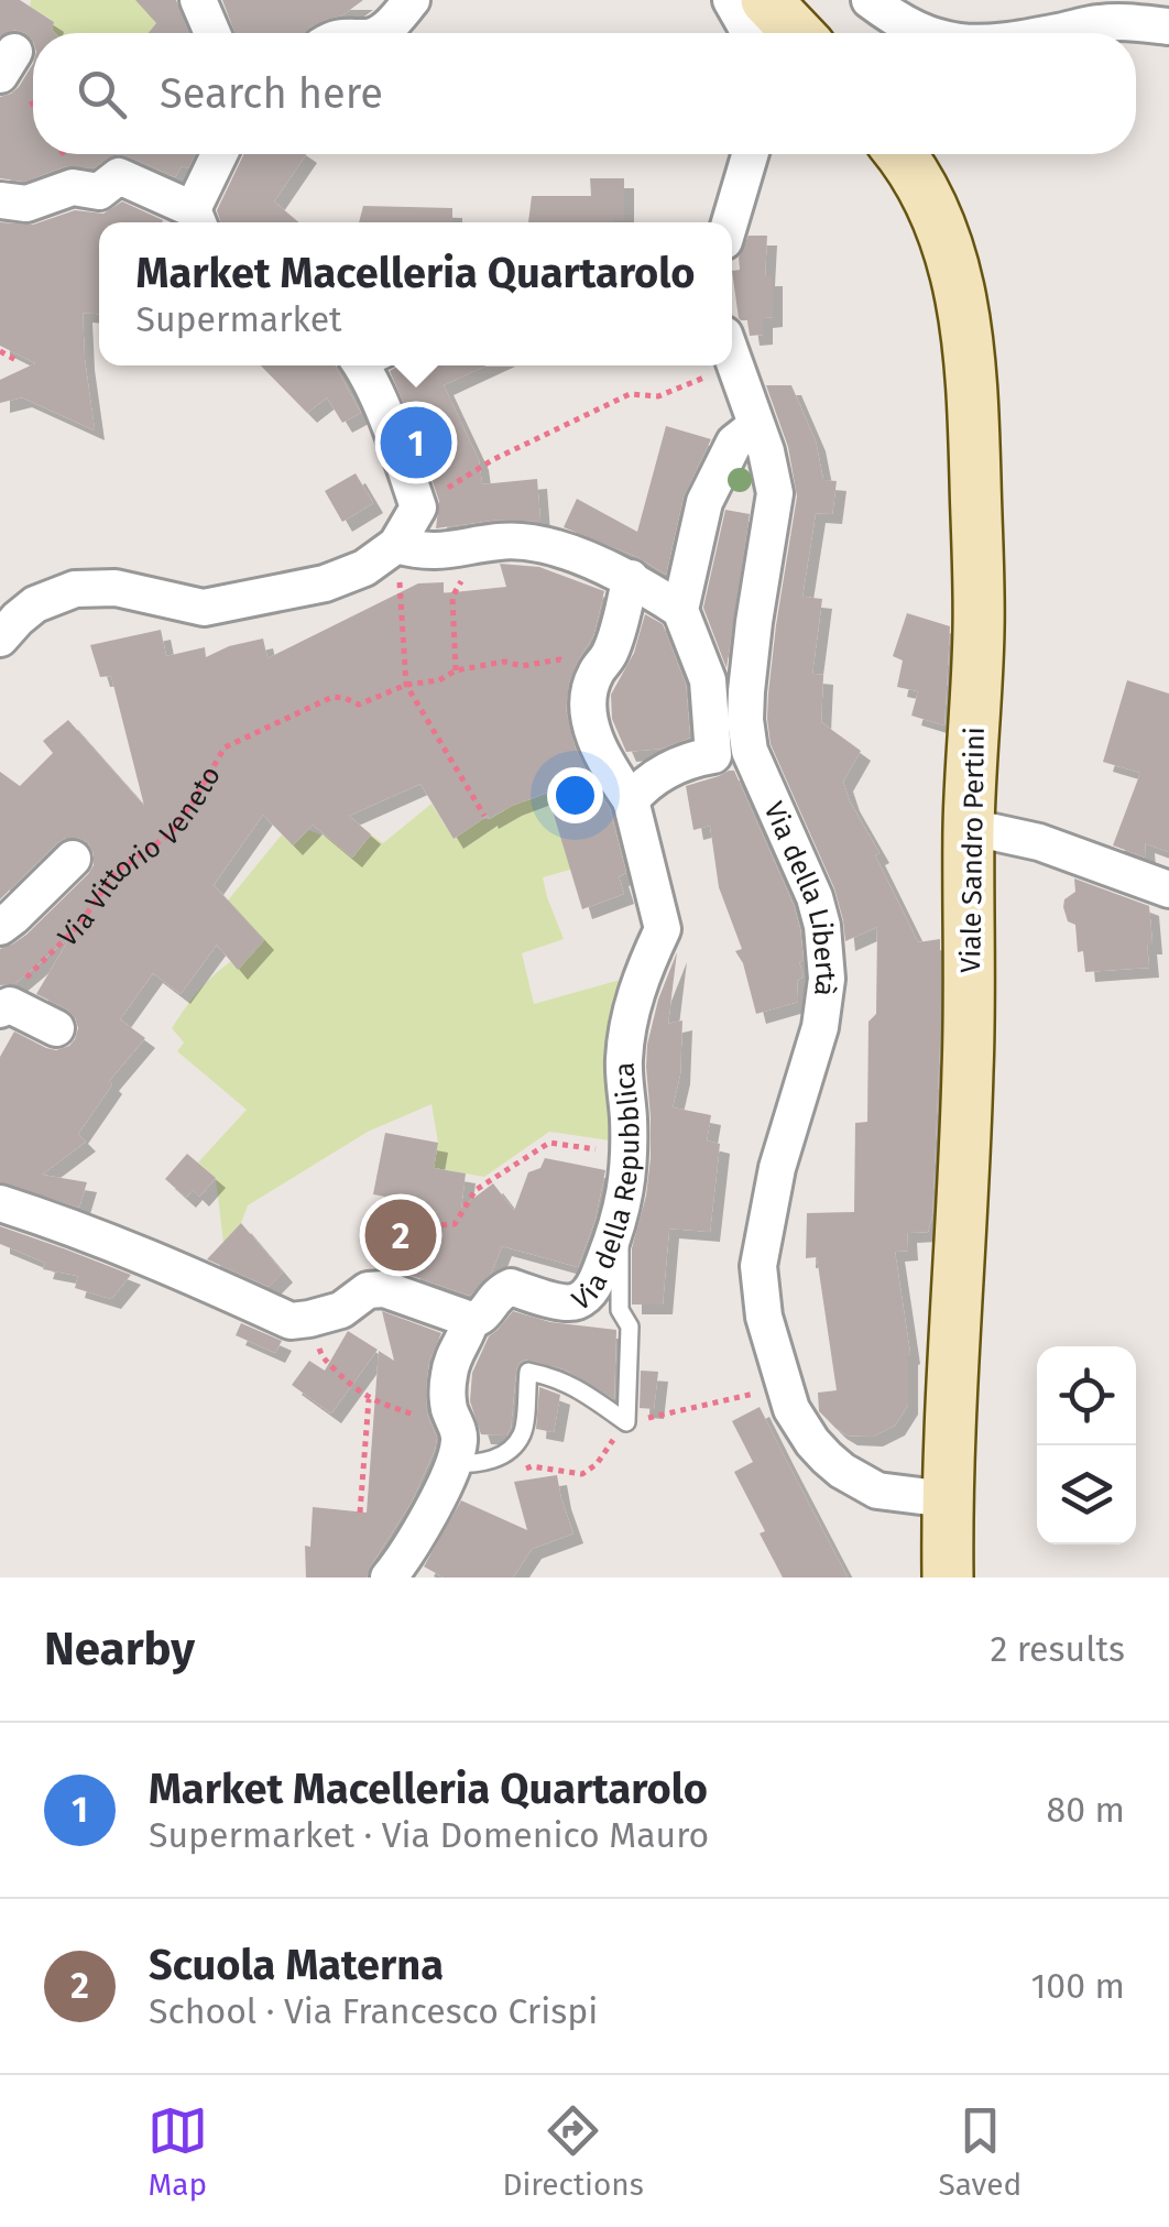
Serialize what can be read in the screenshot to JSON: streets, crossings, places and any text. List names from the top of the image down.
{
  "streets": {
    "street": ["Viale Sandro Pertini", "Via della Libertà", "Via della Repubblica"],
    "path": ["Via Vittorio Veneto"]
  },
  "crossings": [
    ["Viale Sandro Pertini", "Via della Libertà"],
    ["Via Vittorio Veneto", "Via della Repubblica"]
  ],
  "page": {
    "search": "Search here",
    "popup": ["Market Macelleria Quartarolo", "Supermarket"],
    "pins": ["1", "2"],
    "heading": ["Nearby", "2 results"],
    "list": [
      {
        "mark": "1",
        "name": "Market Macelleria Quartarolo",
        "note": "Supermarket · Via Domenico Mauro",
        "value": "80 m"
      },
      {
        "mark": "2",
        "name": "Scuola Materna",
        "note": "School · Via Francesco Crispi",
        "value": "100 m"
      }
    ],
    "nav": ["Map", "Directions", "Saved"]
  }
}
